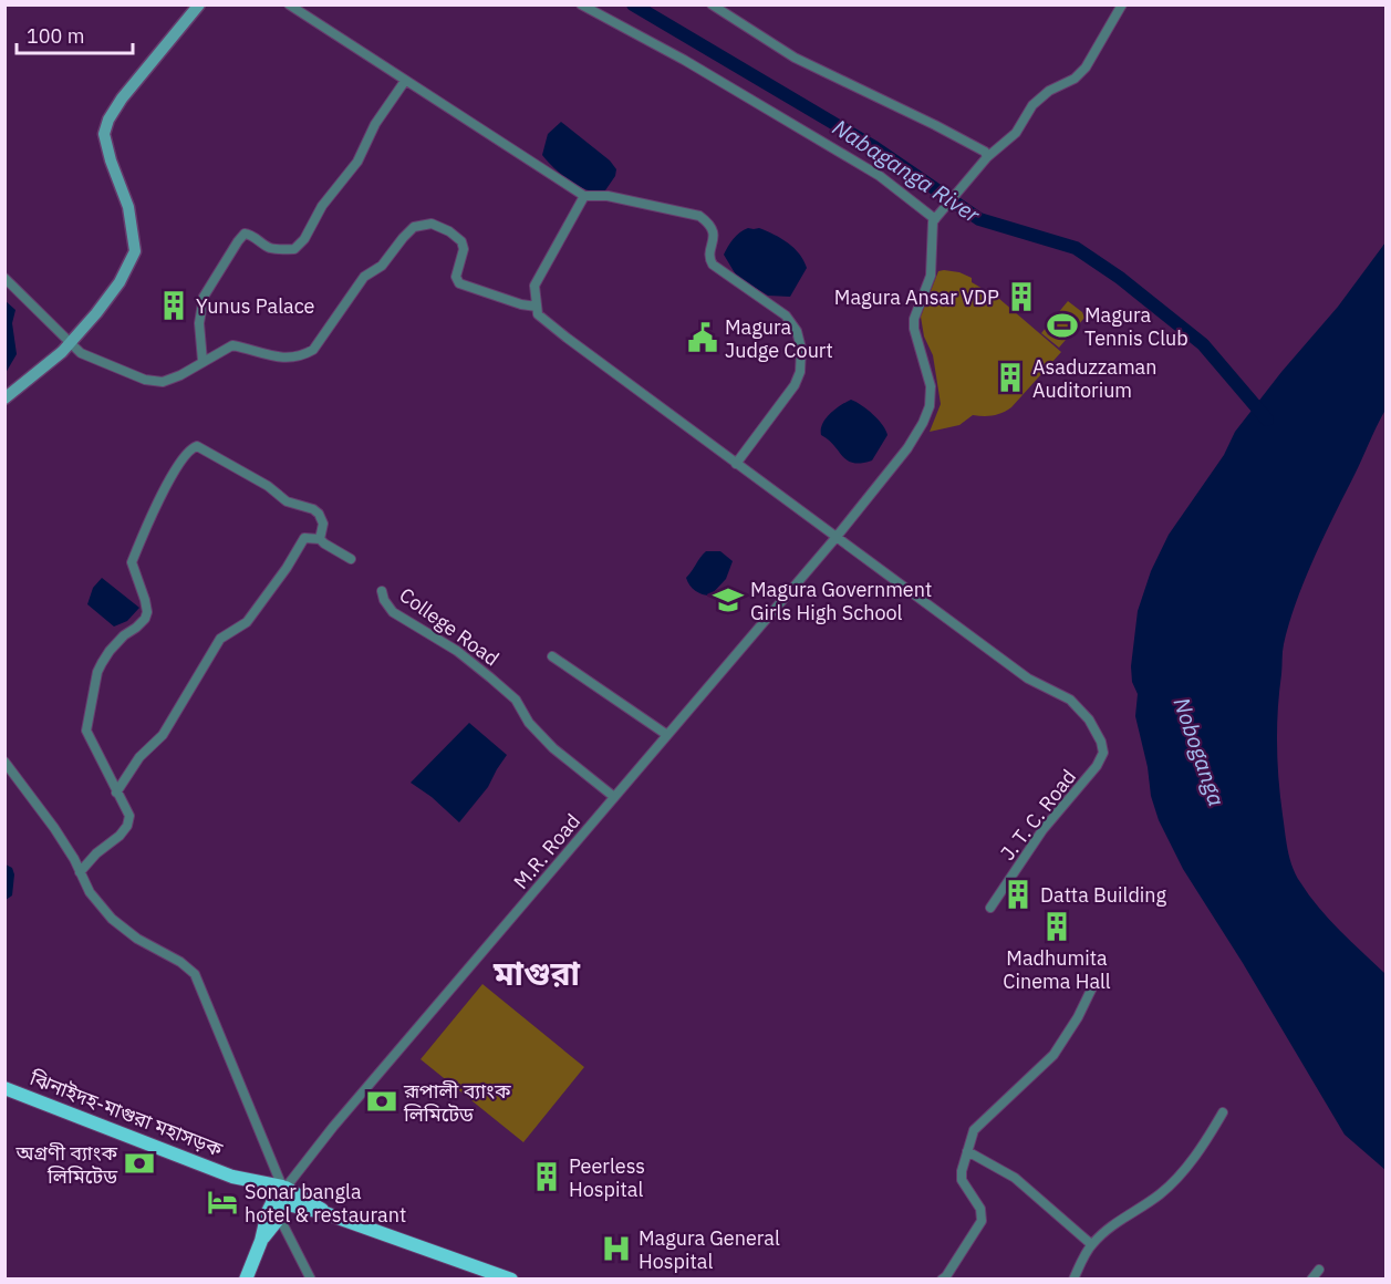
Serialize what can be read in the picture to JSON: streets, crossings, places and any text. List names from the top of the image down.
{
  "streets": {
    "highway": ["ঝিনাইদহ-মাগুরা মহাসড়ক"],
    "street": ["College Road", "J. T. C. Road", "M.R. Road"]
  },
  "crossings": [
    ["College Road", "M.R. Road"],
    ["J. T. C. Road", "M.R. Road"]
  ],
  "districts": ["মাগুরা"],
  "water": ["Nabaganga River", "Noboganga"],
  "places": {
    "building": [
      "Magura Ansar VDP",
      "Yunus Palace",
      "Asaduzzaman Auditorium",
      "Datta Building",
      "Madhumita Cinema Hall",
      "Peerless Hospital"
    ],
    "sports": ["Magura Tennis Club"],
    "public building": ["Magura Judge Court"],
    "school or university": ["Magura Government Girls High School"],
    "bank": ["রূপালী ব্যাংক লিমিটেড", "অগ্রণী ব্যাংক লিমিটেড"],
    "hotel": ["Sonar bangla hotel & restaurant"],
    "hospital": ["Magura General Hospital"]
  },
  "scale_bar": "100 m"
}
